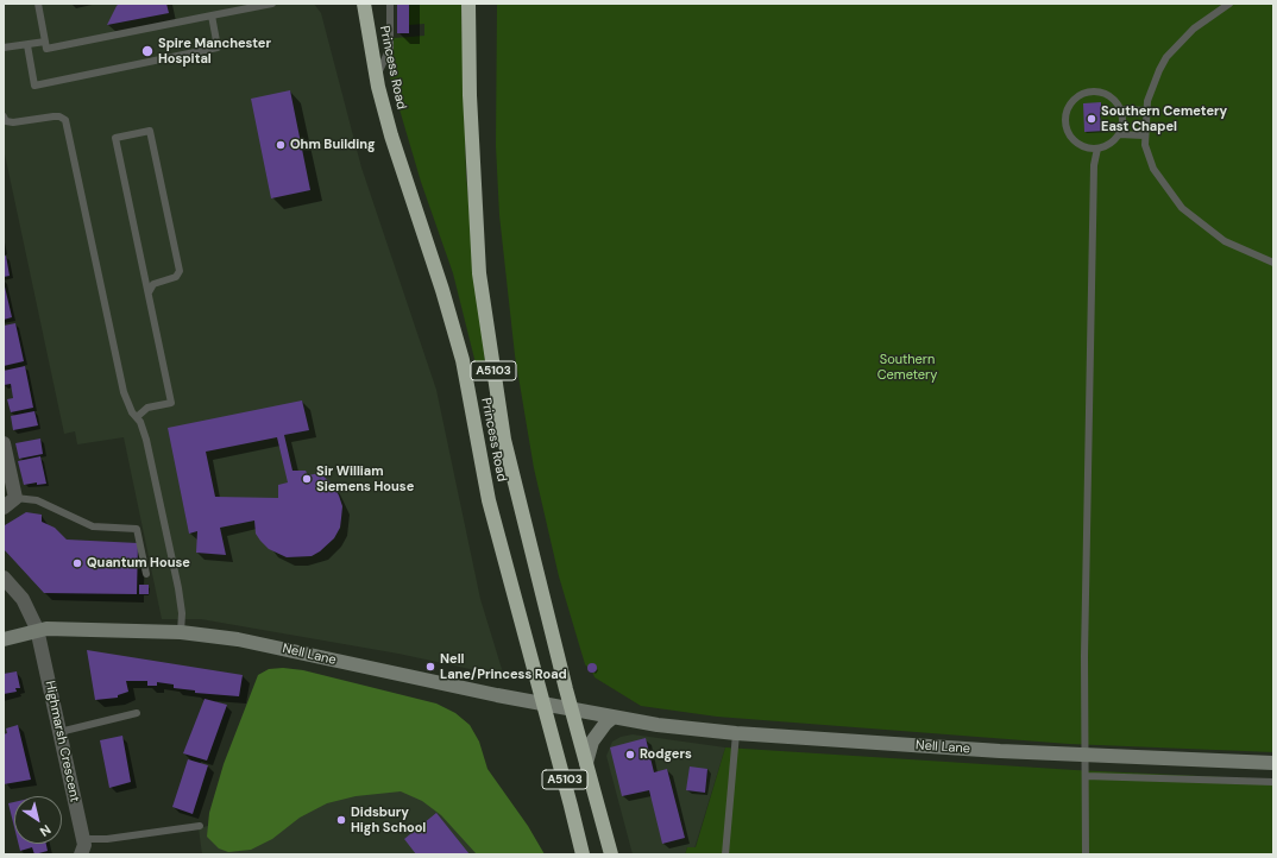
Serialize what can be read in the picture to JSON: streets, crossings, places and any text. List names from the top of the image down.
{
  "streets": {
    "highway": ["Princess Road", "A5103"],
    "street": ["Nell Lane", "Highmarsh Crescent"]
  },
  "crossings": [
    ["Princess Road", "Nell Lane"],
    ["Nell Lane", "Highmarsh Crescent"]
  ],
  "parks": ["Southern Cemetery"],
  "places": [
    "Spire Manchester Hospital",
    "Southern Cemetery East Chapel",
    "Ohm Building",
    "Sir William Siemens House",
    "Quantum House",
    "Nell Lane/Princess Road",
    "Rodgers",
    "Didsbury High School"
  ],
  "north": "bottom right"
}
